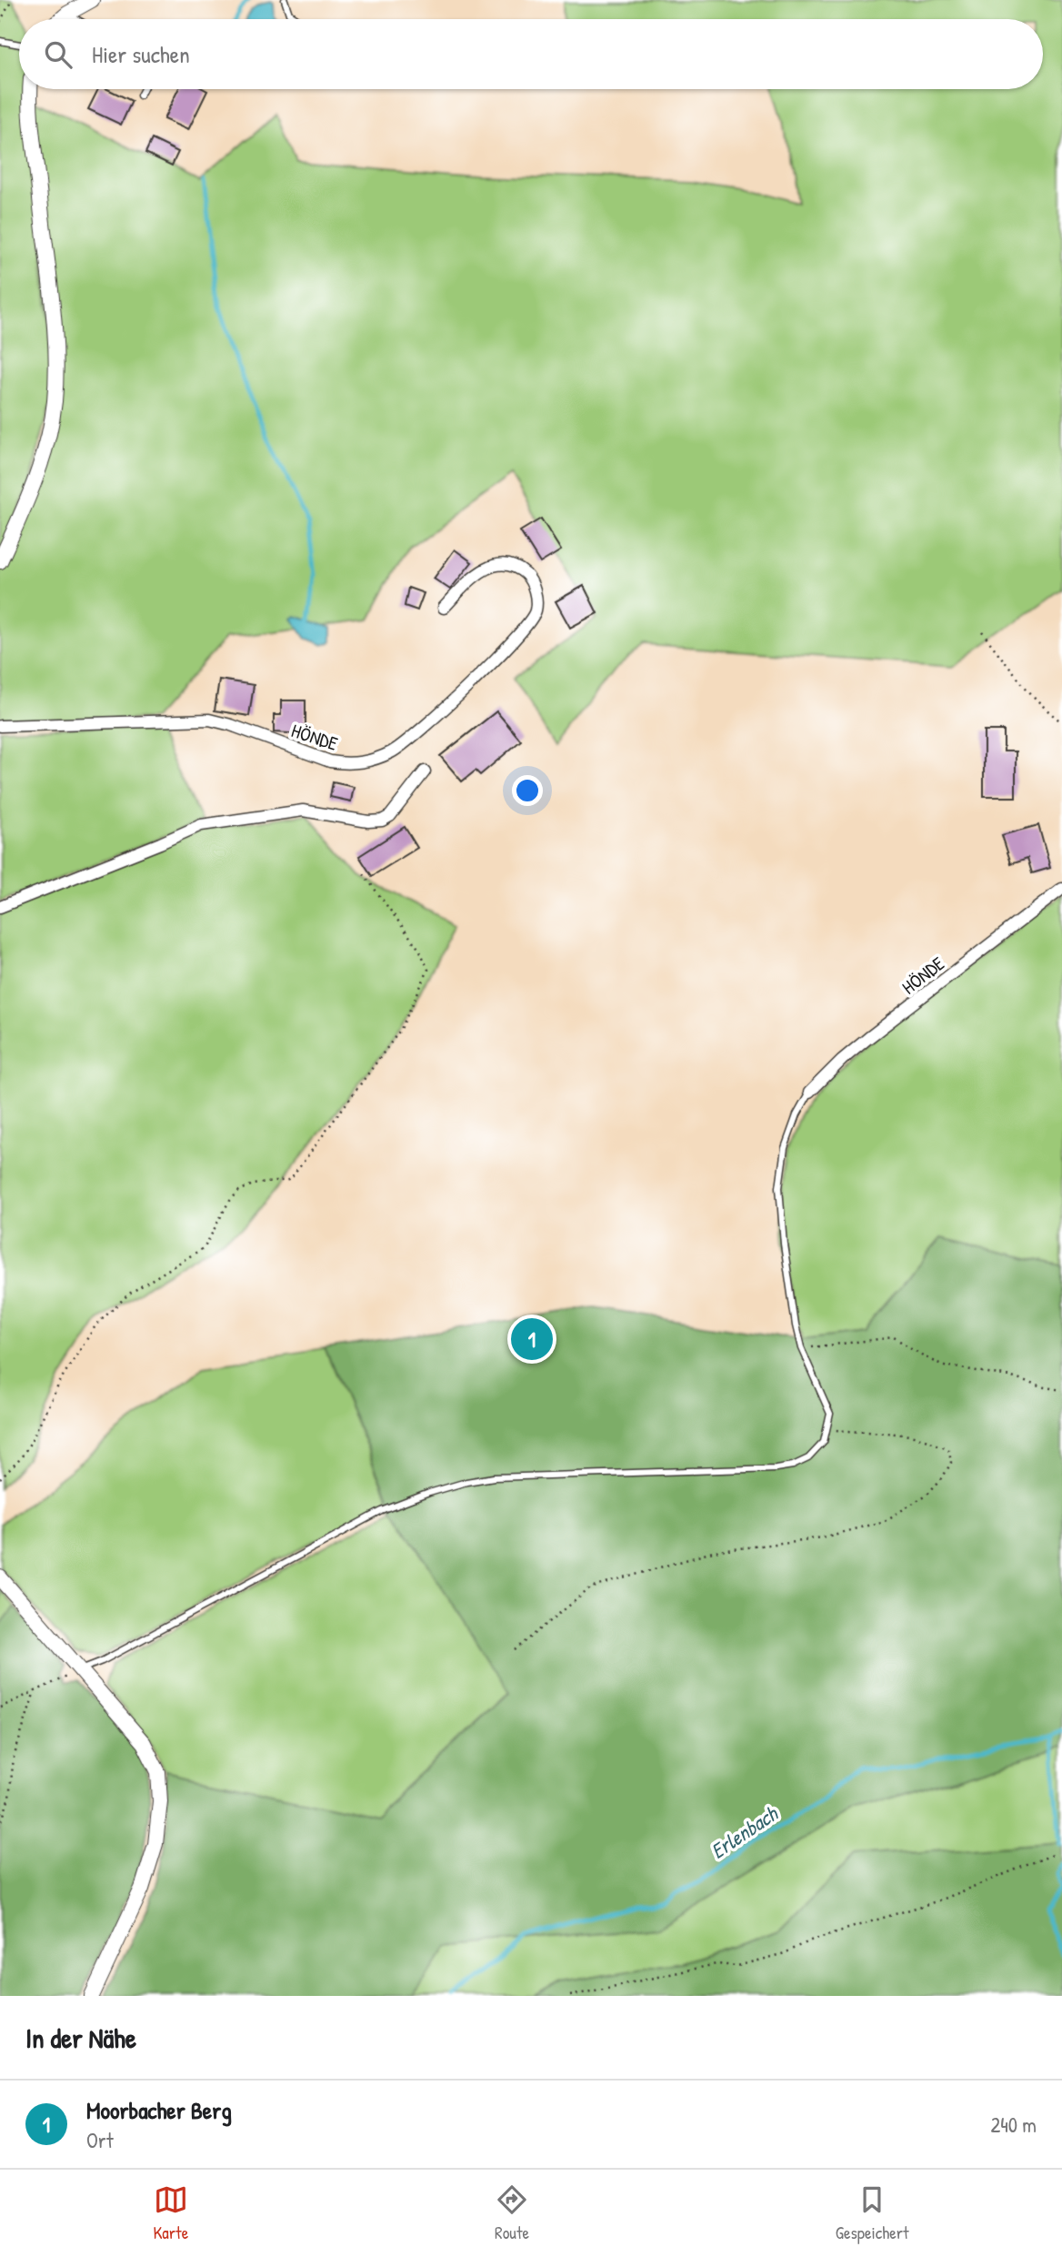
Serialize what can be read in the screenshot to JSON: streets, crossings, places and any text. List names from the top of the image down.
{
  "streets": {
    "street": ["HÖNDE"]
  },
  "water": ["Erlenbach"],
  "page": {
    "search": "Hier suchen",
    "pins": "1",
    "heading": "In der Nähe",
    "list": [
      {
        "mark": "1",
        "name": "Moorbacher Berg",
        "note": "Ort",
        "value": "240 m"
      }
    ],
    "nav": ["Karte", "Route", "Gespeichert"]
  }
}
